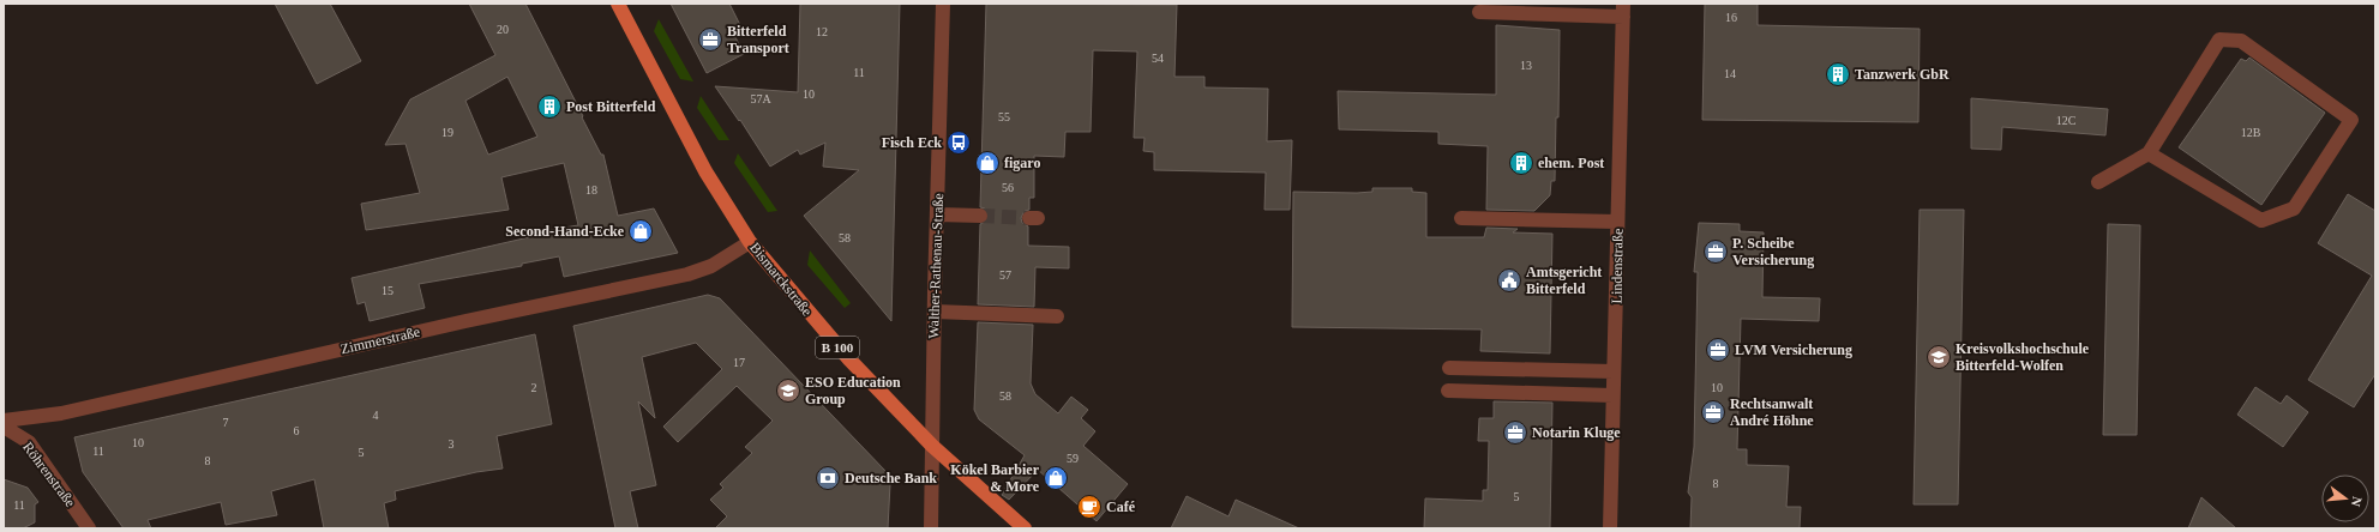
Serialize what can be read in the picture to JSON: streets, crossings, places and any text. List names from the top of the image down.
{
  "streets": {
    "main road": ["Bismarckstraße", "B 100"],
    "street": [
      "Walther-Rathenau-Straße",
      "Lindenstraße",
      "Zimmerstraße",
      "Röhrenstraße"
    ]
  },
  "crossings": [
    ["Walther-Rathenau-Straße", "Bismarckstraße"],
    ["Bismarckstraße", "Zimmerstraße"]
  ],
  "places": {
    "office": [
      "Bitterfeld Transport",
      "P. Scheibe Versicherung",
      "LVM Versicherung",
      "Rechtsanwalt André Höhne",
      "Notarin Kluge"
    ],
    "building": ["Tanzwerk GbR", "Post Bitterfeld", "ehem. Post"],
    "bus stop": ["Fisch Eck"],
    "shop": ["figaro", "Second-Hand-Ecke", "Kökel Barbier & More"],
    "public building": ["Amtsgericht Bitterfeld"],
    "school or university": ["Kreisvolkshochschule Bitterfeld-Wolfen", "ESO Education Group"],
    "bank": ["Deutsche Bank"],
    "cafe": ["Café"]
  },
  "house_numbers": [
    "16",
    "20",
    "12",
    "54",
    "13",
    "11",
    "14",
    "10",
    "57A",
    "55",
    "12C",
    "19",
    "12B",
    "56",
    "18",
    "58",
    "57",
    "15",
    "17",
    "2",
    "10",
    "58",
    "4",
    "7",
    "6",
    "10",
    "3",
    "11",
    "5",
    "59",
    "8",
    "8",
    "5",
    "11"
  ],
  "north": "right"
}
